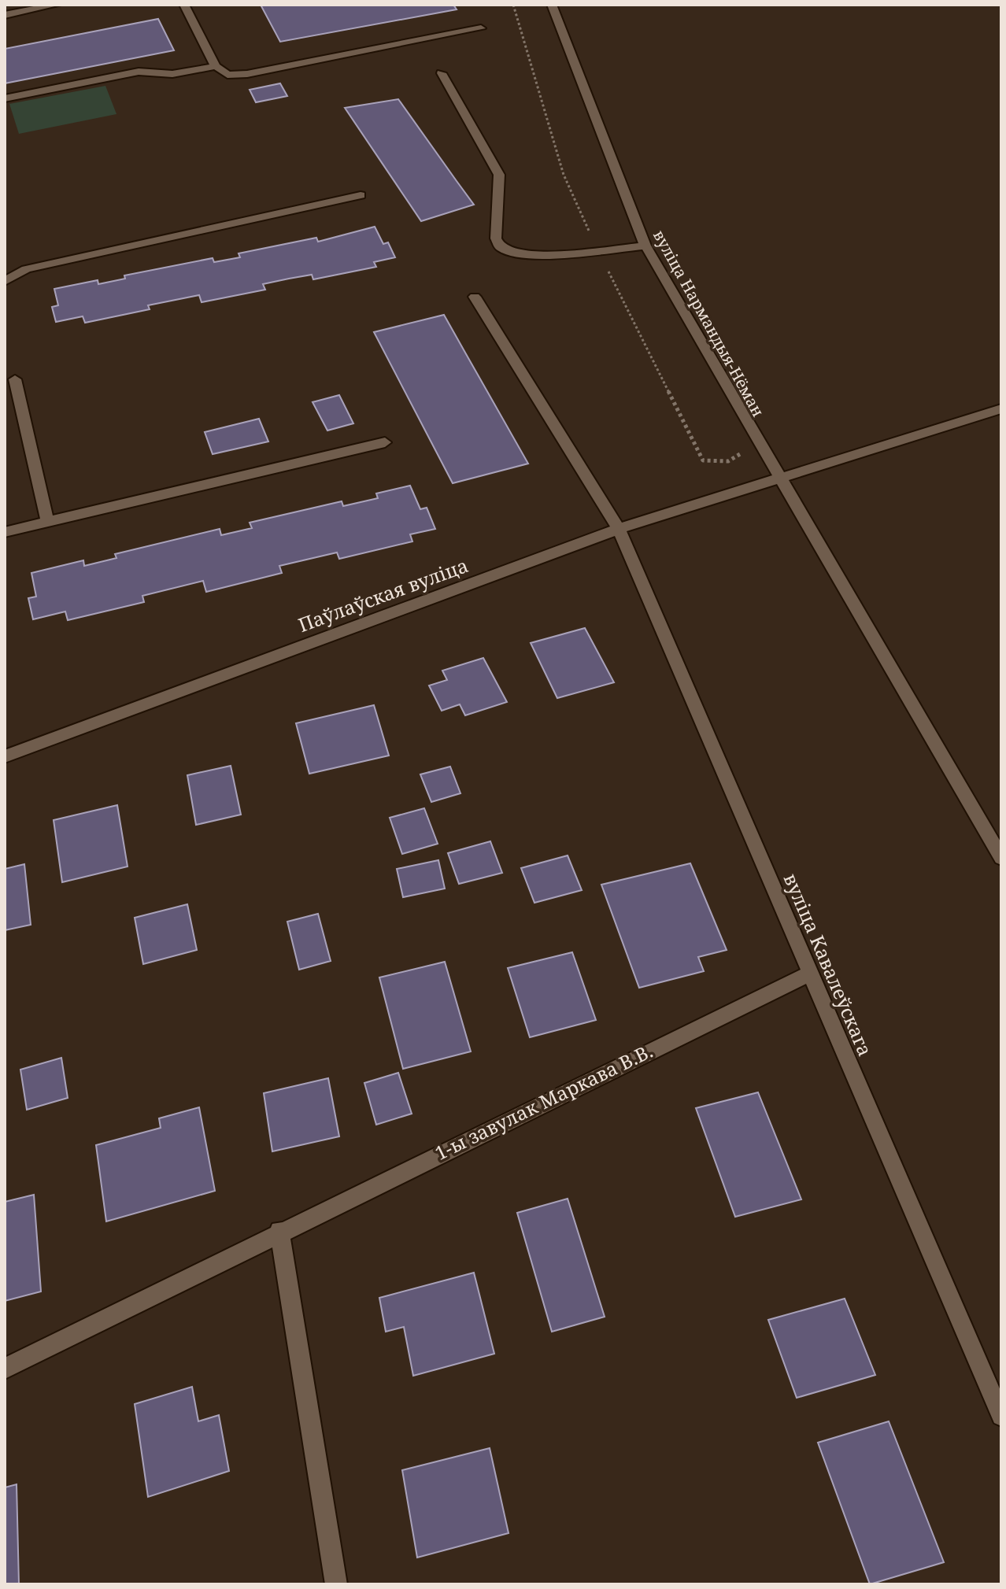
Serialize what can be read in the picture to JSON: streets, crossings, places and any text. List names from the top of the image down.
{
  "streets": {
    "street": [
      "вуліца Нармандыя-Нёман",
      "Паўлаўская вуліца",
      "вуліца Кавалеўскага",
      "1-ы завулак Маркава В.В."
    ]
  },
  "crossings": [
    ["вуліца Нармандыя-Нёман", "Паўлаўская вуліца"],
    ["Паўлаўская вуліца", "вуліца Кавалеўскага"],
    ["вуліца Кавалеўскага", "1-ы завулак Маркава В.В."]
  ]
}
